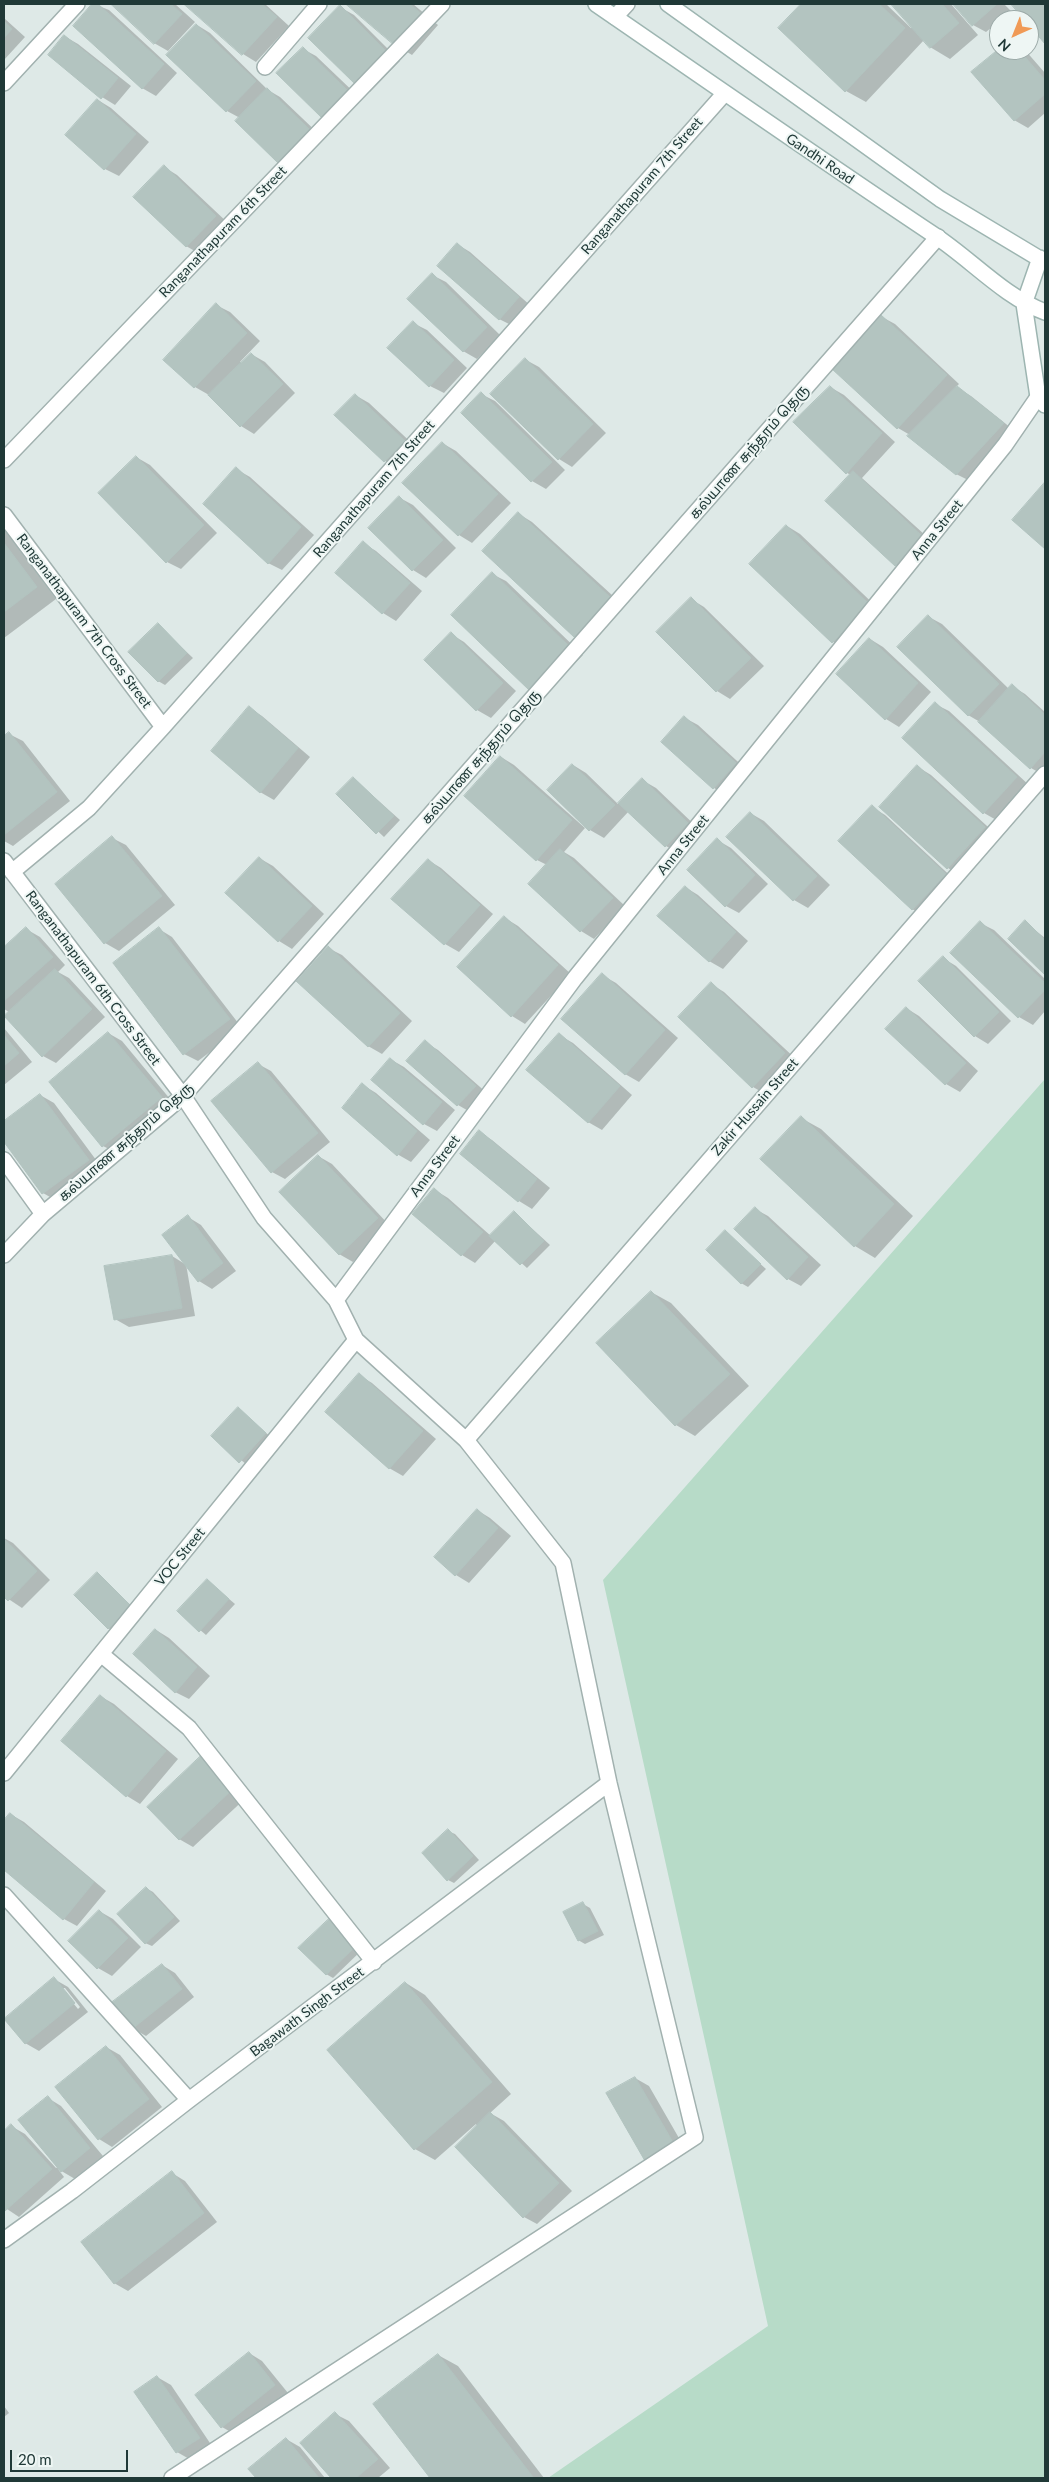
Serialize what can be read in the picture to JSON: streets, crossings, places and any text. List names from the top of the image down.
{
  "streets": {
    "street": [
      "Gandhi Road",
      "Ranganathapuram 7th Street",
      "Ranganathapuram 6th Street",
      "கல்யாண சுந்தரம் தெரு",
      "Anna Street",
      "Ranganathapuram 7th Cross Street",
      "Ranganathapuram 6th Cross Street",
      "Zakir Hussain Street",
      "VOC Street",
      "Bagawath Singh Street"
    ]
  },
  "crossings": [
    ["Gandhi Road", "Ranganathapuram 7th Street"],
    ["Gandhi Road", "கல்யாண சுந்தரம் தெரு"],
    ["Ranganathapuram 7th Street", "Ranganathapuram 7th Cross Street"],
    ["Ranganathapuram 7th Street", "Ranganathapuram 6th Cross Street"],
    ["கல்யாண சுந்தரம் தெரு", "Ranganathapuram 6th Cross Street"],
    ["Anna Street", "Ranganathapuram 6th Cross Street"],
    ["Ranganathapuram 6th Cross Street", "VOC Street"]
  ],
  "scale_bar": "20 m",
  "north": "bottom left"
}
